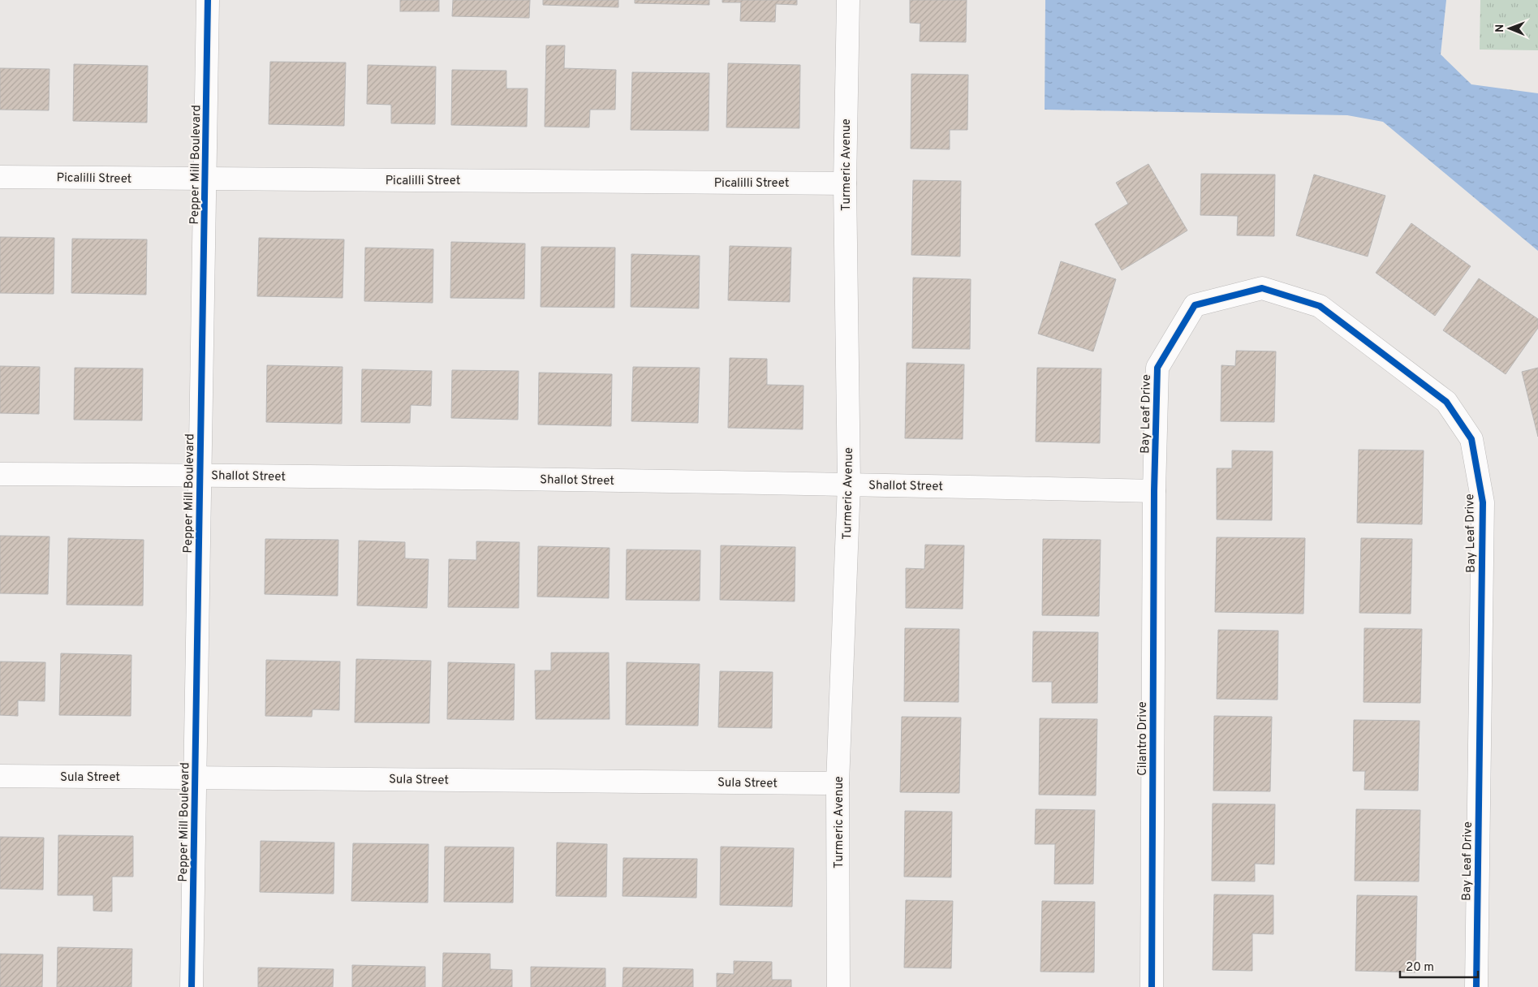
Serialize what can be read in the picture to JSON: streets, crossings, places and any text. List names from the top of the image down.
{
  "streets": {
    "street": [
      "Pepper Mill Boulevard",
      "Turmeric Avenue",
      "Picalilli Street",
      "Bay Leaf Drive",
      "Shallot Street",
      "Cilantro Drive",
      "Sula Street"
    ]
  },
  "crossings": [
    ["Pepper Mill Boulevard", "Picalilli Street"],
    ["Pepper Mill Boulevard", "Shallot Street"],
    ["Pepper Mill Boulevard", "Sula Street"],
    ["Turmeric Avenue", "Picalilli Street"],
    ["Turmeric Avenue", "Shallot Street"],
    ["Turmeric Avenue", "Sula Street"],
    ["Bay Leaf Drive", "Shallot Street"],
    ["Bay Leaf Drive", "Cilantro Drive"],
    ["Shallot Street", "Cilantro Drive"]
  ],
  "scale_bar": "20 m",
  "north": "left"
}
